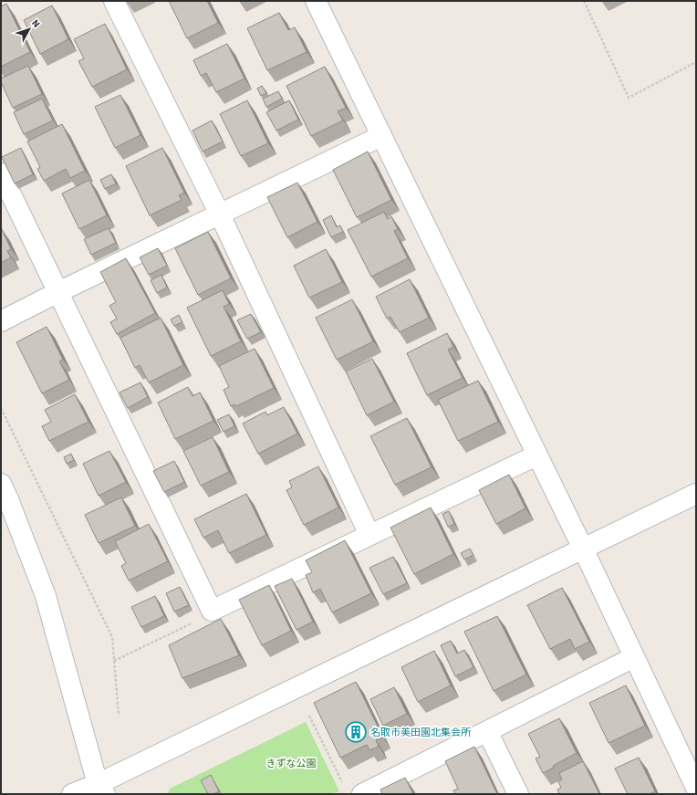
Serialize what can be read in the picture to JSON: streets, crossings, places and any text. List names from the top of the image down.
{
  "parks": ["きずな公園"],
  "places": {
    "building": ["名取市美田園北集会所"]
  },
  "north": "top right"
}
